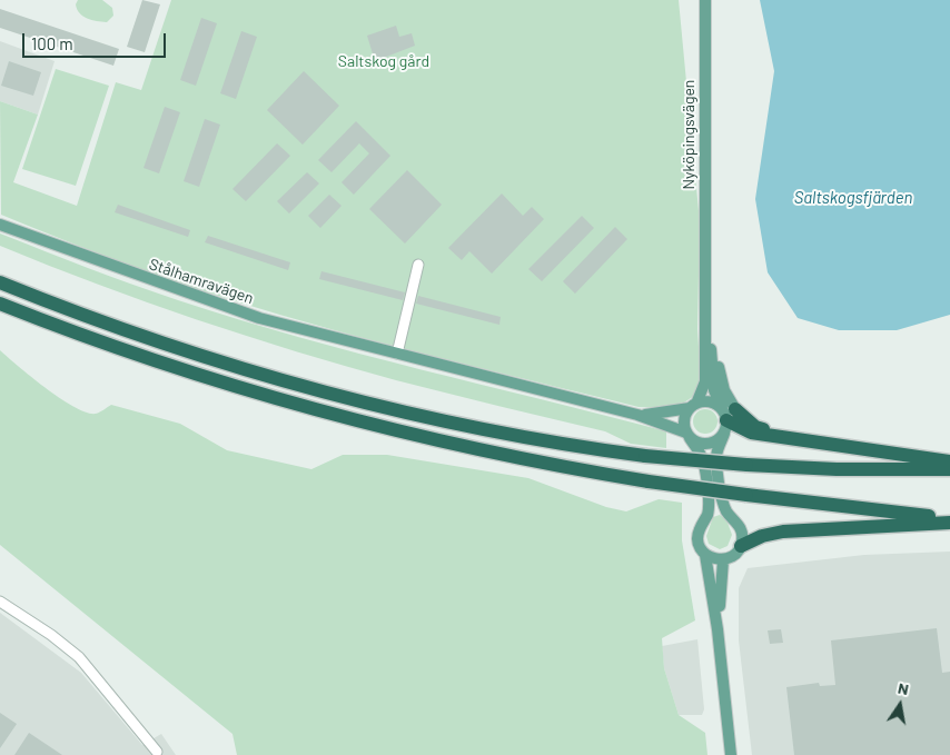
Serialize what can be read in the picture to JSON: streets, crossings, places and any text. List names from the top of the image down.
{
  "streets": {
    "main road": ["Nyköpingsvägen", "Stålhamravägen"]
  },
  "crossings": [
    ["Nyköpingsvägen", "Stålhamravägen"]
  ],
  "water": ["Saltskogsfjärden"],
  "parks": ["Saltskog gård"],
  "scale_bar": "100 m",
  "north": "top"
}
